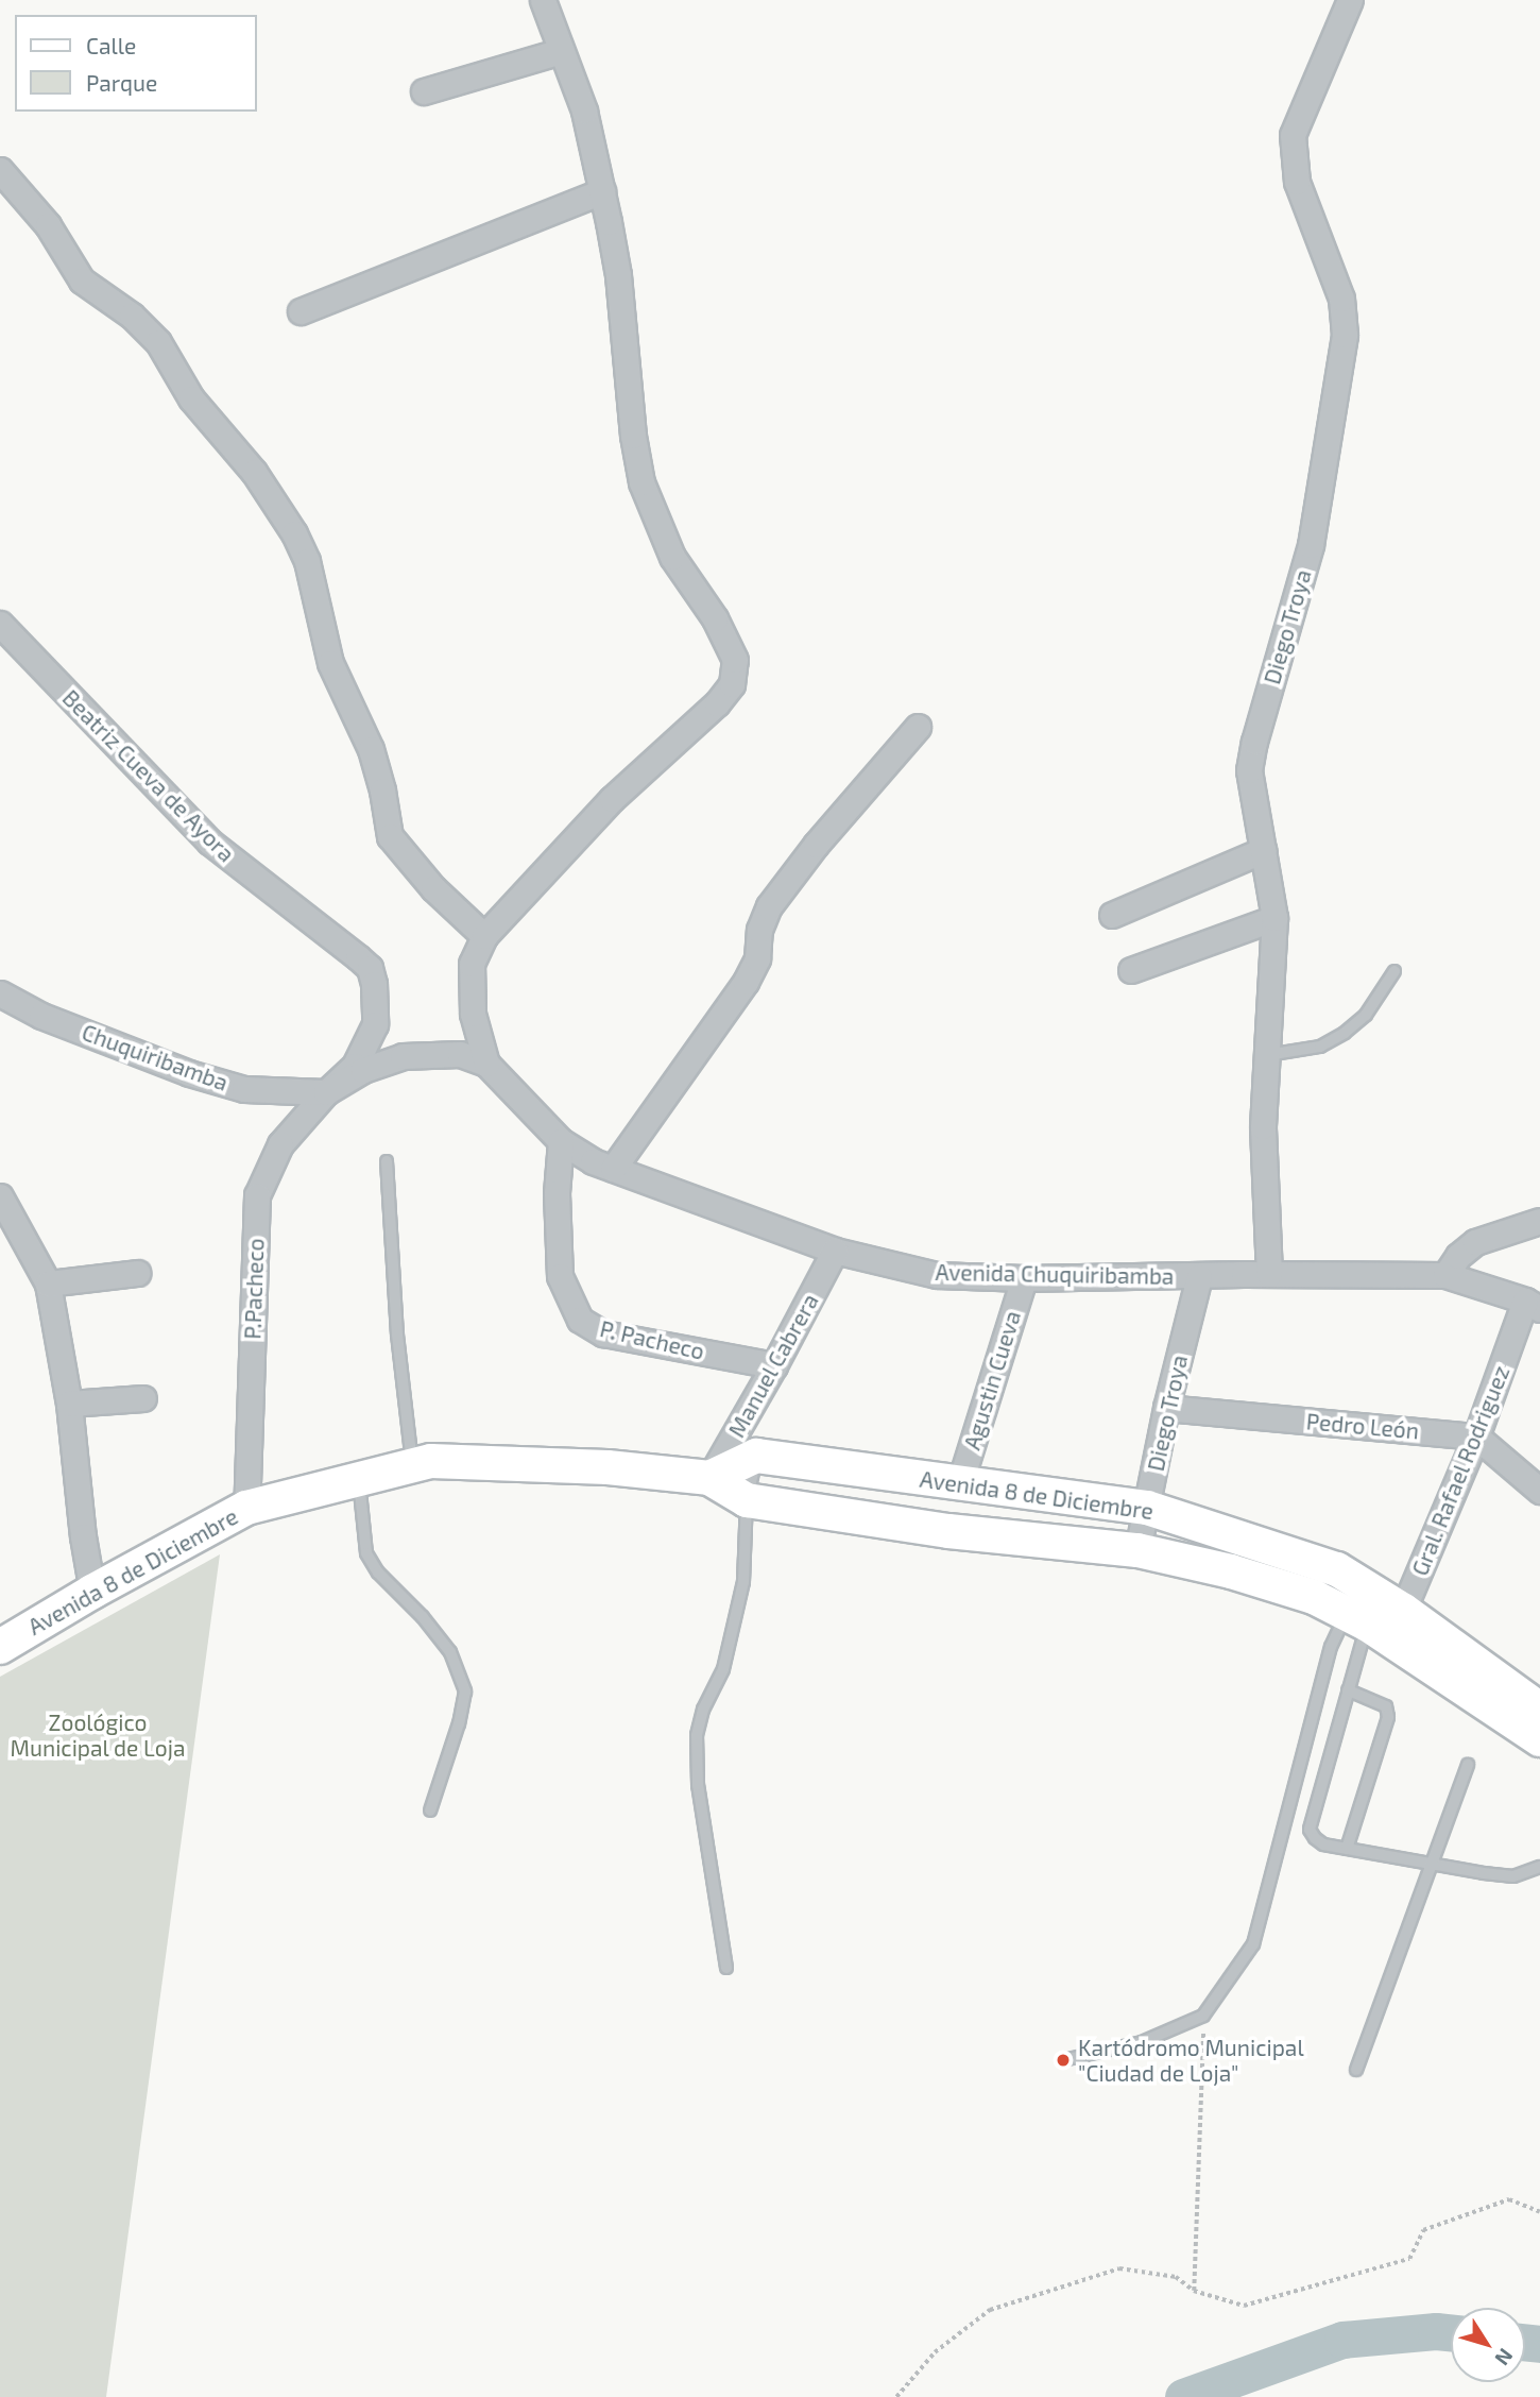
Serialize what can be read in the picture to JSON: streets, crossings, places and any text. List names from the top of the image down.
{
  "streets": {
    "main road": ["Avenida 8 de Diciembre"],
    "street": [
      "Diego Troya",
      "Beatriz Cueva de Ayora",
      "Chuquiribamba",
      "Avenida Chuquiribamba",
      "P.Pacheco",
      "P. Pacheco",
      "Manuel Cabrera",
      "Agustin Cueva",
      "Pedro León",
      "Gral. Rafael Rodriguez"
    ]
  },
  "crossings": [
    ["Diego Troya", "Avenida Chuquiribamba"],
    ["Diego Troya", "Pedro León"],
    ["Diego Troya", "Avenida 8 de Diciembre"],
    ["Beatriz Cueva de Ayora", "Chuquiribamba"],
    ["Beatriz Cueva de Ayora", "P.Pacheco"],
    ["Chuquiribamba", "P.Pacheco"],
    ["Avenida Chuquiribamba", "P. Pacheco"],
    ["Avenida Chuquiribamba", "Manuel Cabrera"],
    ["Avenida Chuquiribamba", "Agustin Cueva"],
    ["Avenida Chuquiribamba", "Gral. Rafael Rodriguez"],
    ["P.Pacheco", "Avenida 8 de Diciembre"],
    ["P. Pacheco", "Manuel Cabrera"],
    ["Manuel Cabrera", "Avenida 8 de Diciembre"],
    ["Agustin Cueva", "Avenida 8 de Diciembre"],
    ["Pedro León", "Gral. Rafael Rodriguez"],
    ["Gral. Rafael Rodriguez", "Avenida 8 de Diciembre"]
  ],
  "parks": ["Zoológico Municipal de Loja"],
  "places": ["Kartódromo Municipal \"Ciudad de Loja\""],
  "legend": ["Calle", "Parque"],
  "north": "bottom right"
}
